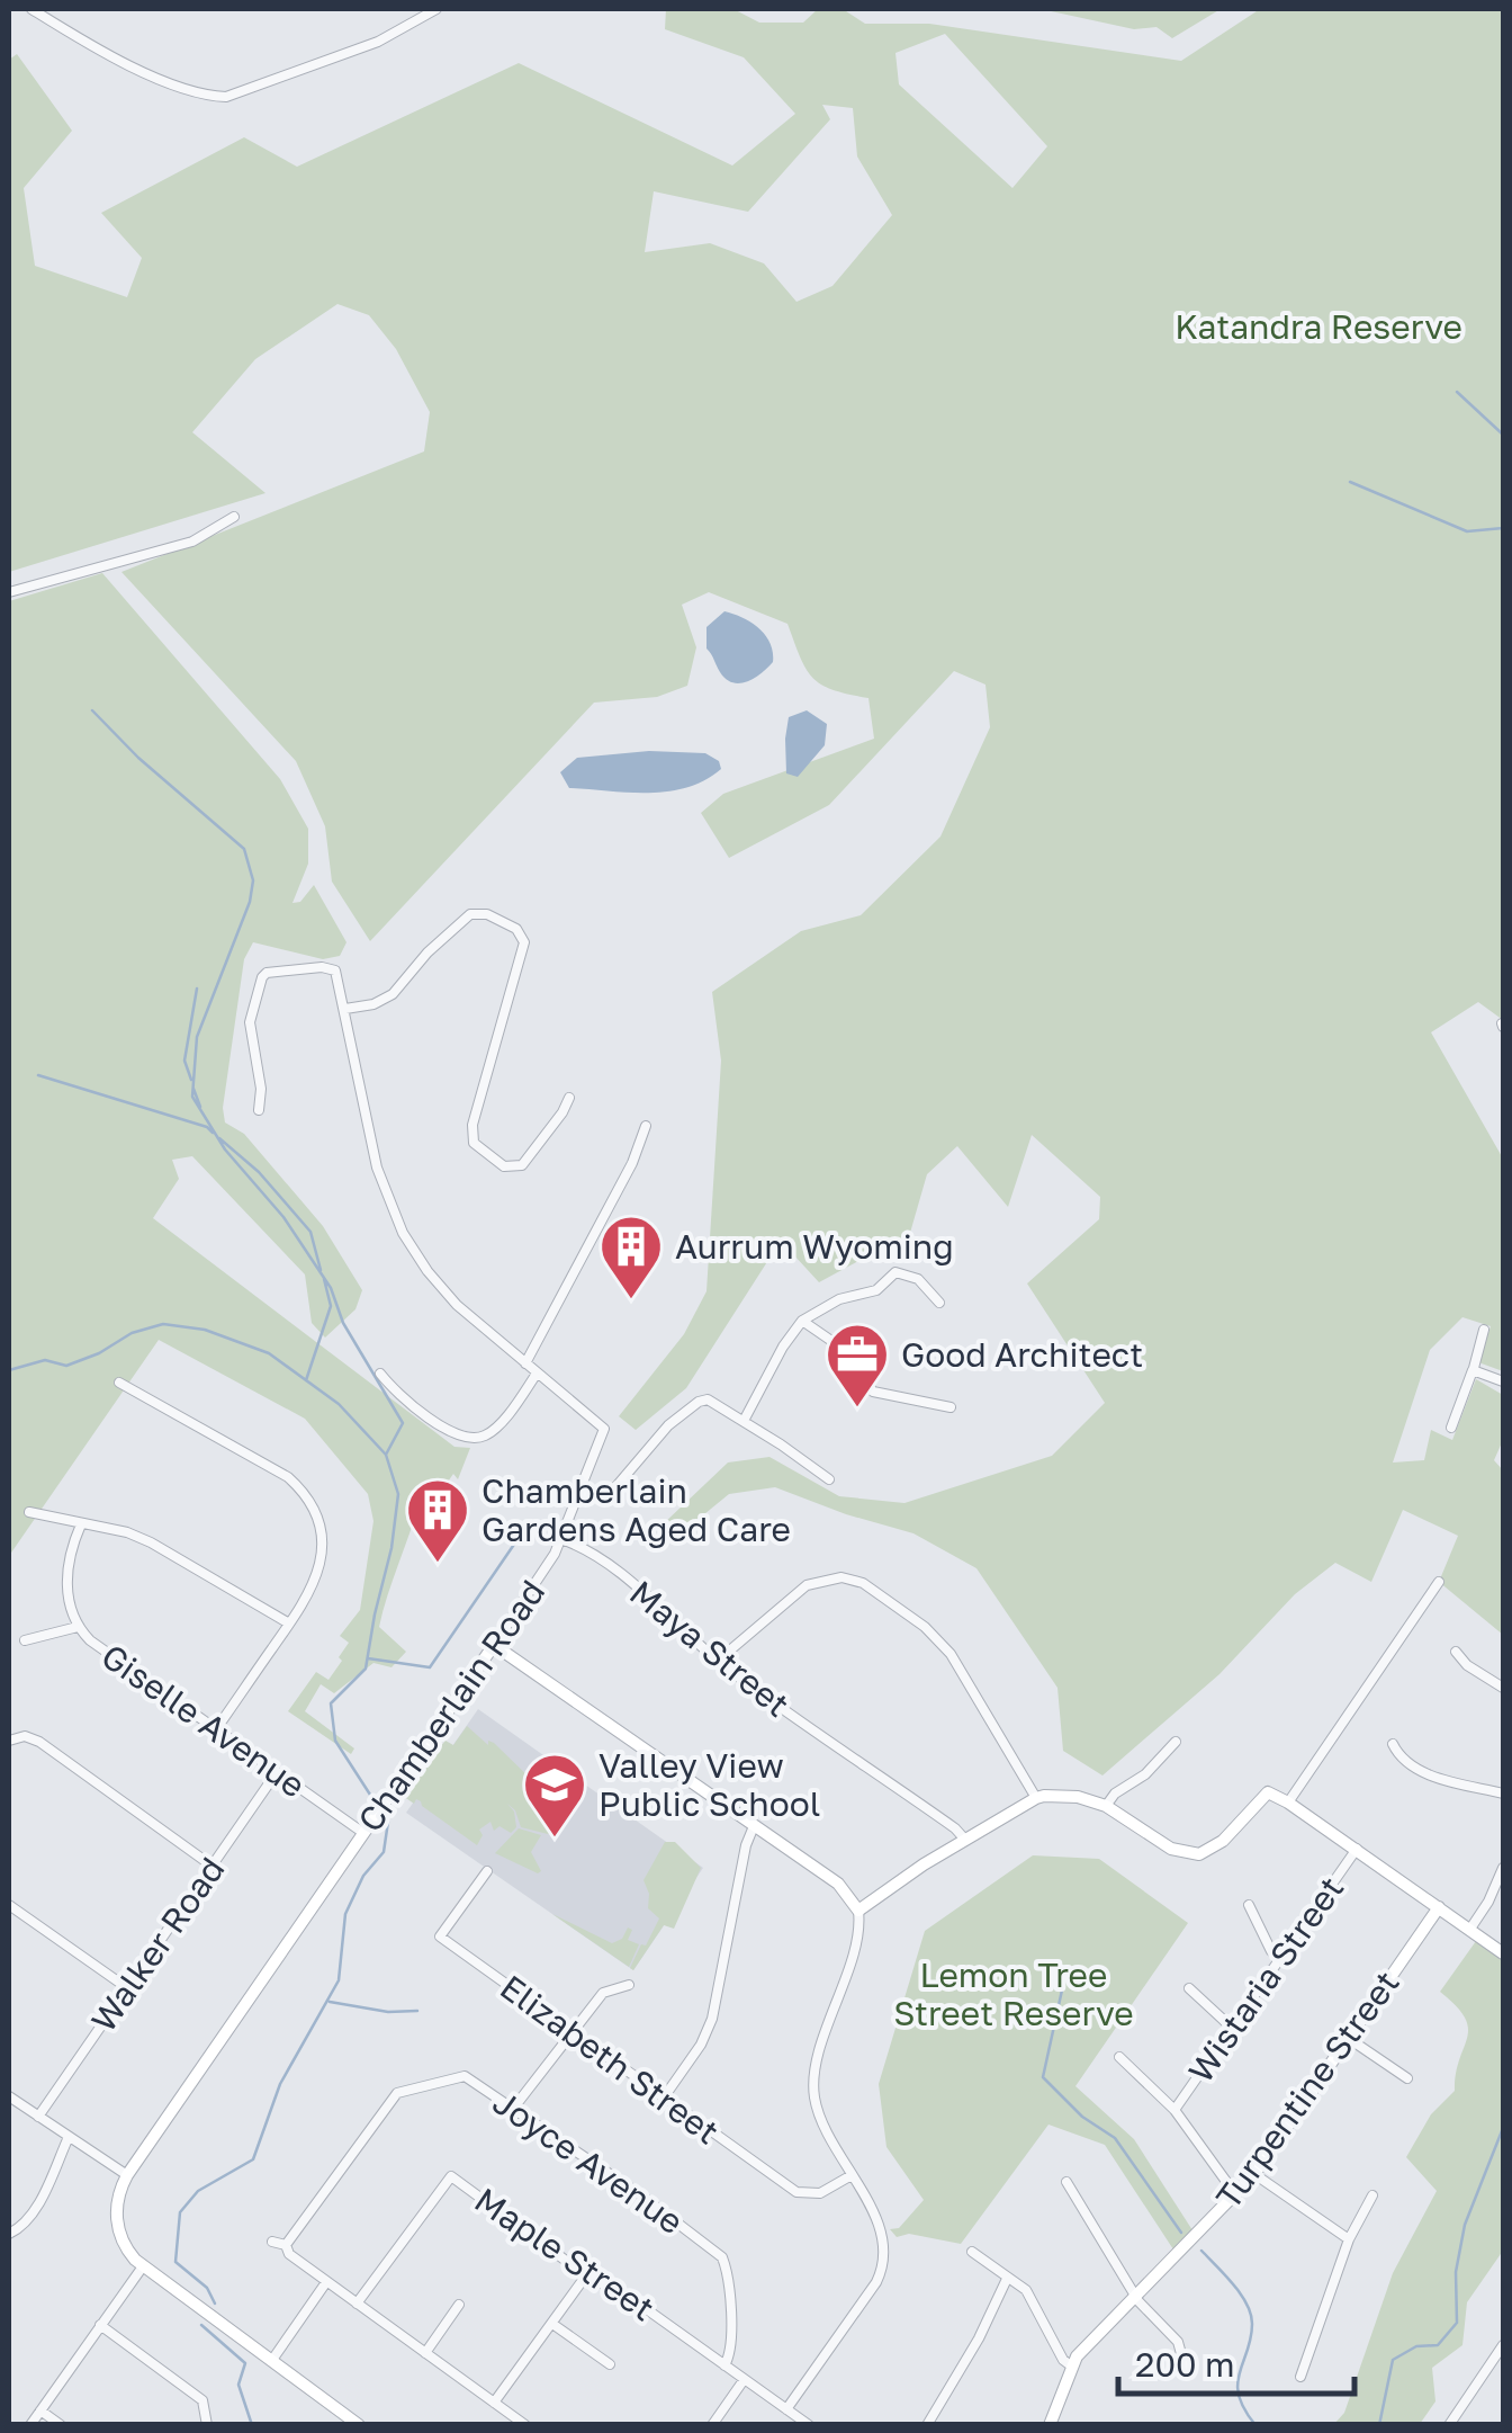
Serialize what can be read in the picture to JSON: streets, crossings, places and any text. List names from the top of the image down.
{
  "streets": {
    "street": [
      "Maya Street",
      "Chamberlain Road",
      "Giselle Avenue",
      "Walker Road",
      "Wistaria Street",
      "Elizabeth Street",
      "Turpentine Street",
      "Joyce Avenue",
      "Maple Street"
    ]
  },
  "crossings": [
    ["Maya Street", "Chamberlain Road"],
    ["Chamberlain Road", "Giselle Avenue"],
    ["Giselle Avenue", "Walker Road"],
    ["Joyce Avenue", "Maple Street"]
  ],
  "parks": ["Katandra Reserve", "Lemon Tree Street Reserve"],
  "places": {
    "building": ["Aurrum Wyoming", "Chamberlain Gardens Aged Care"],
    "office": ["Good Architect"],
    "school or university": ["Valley View Public School"]
  },
  "scale_bar": "200 m"
}
